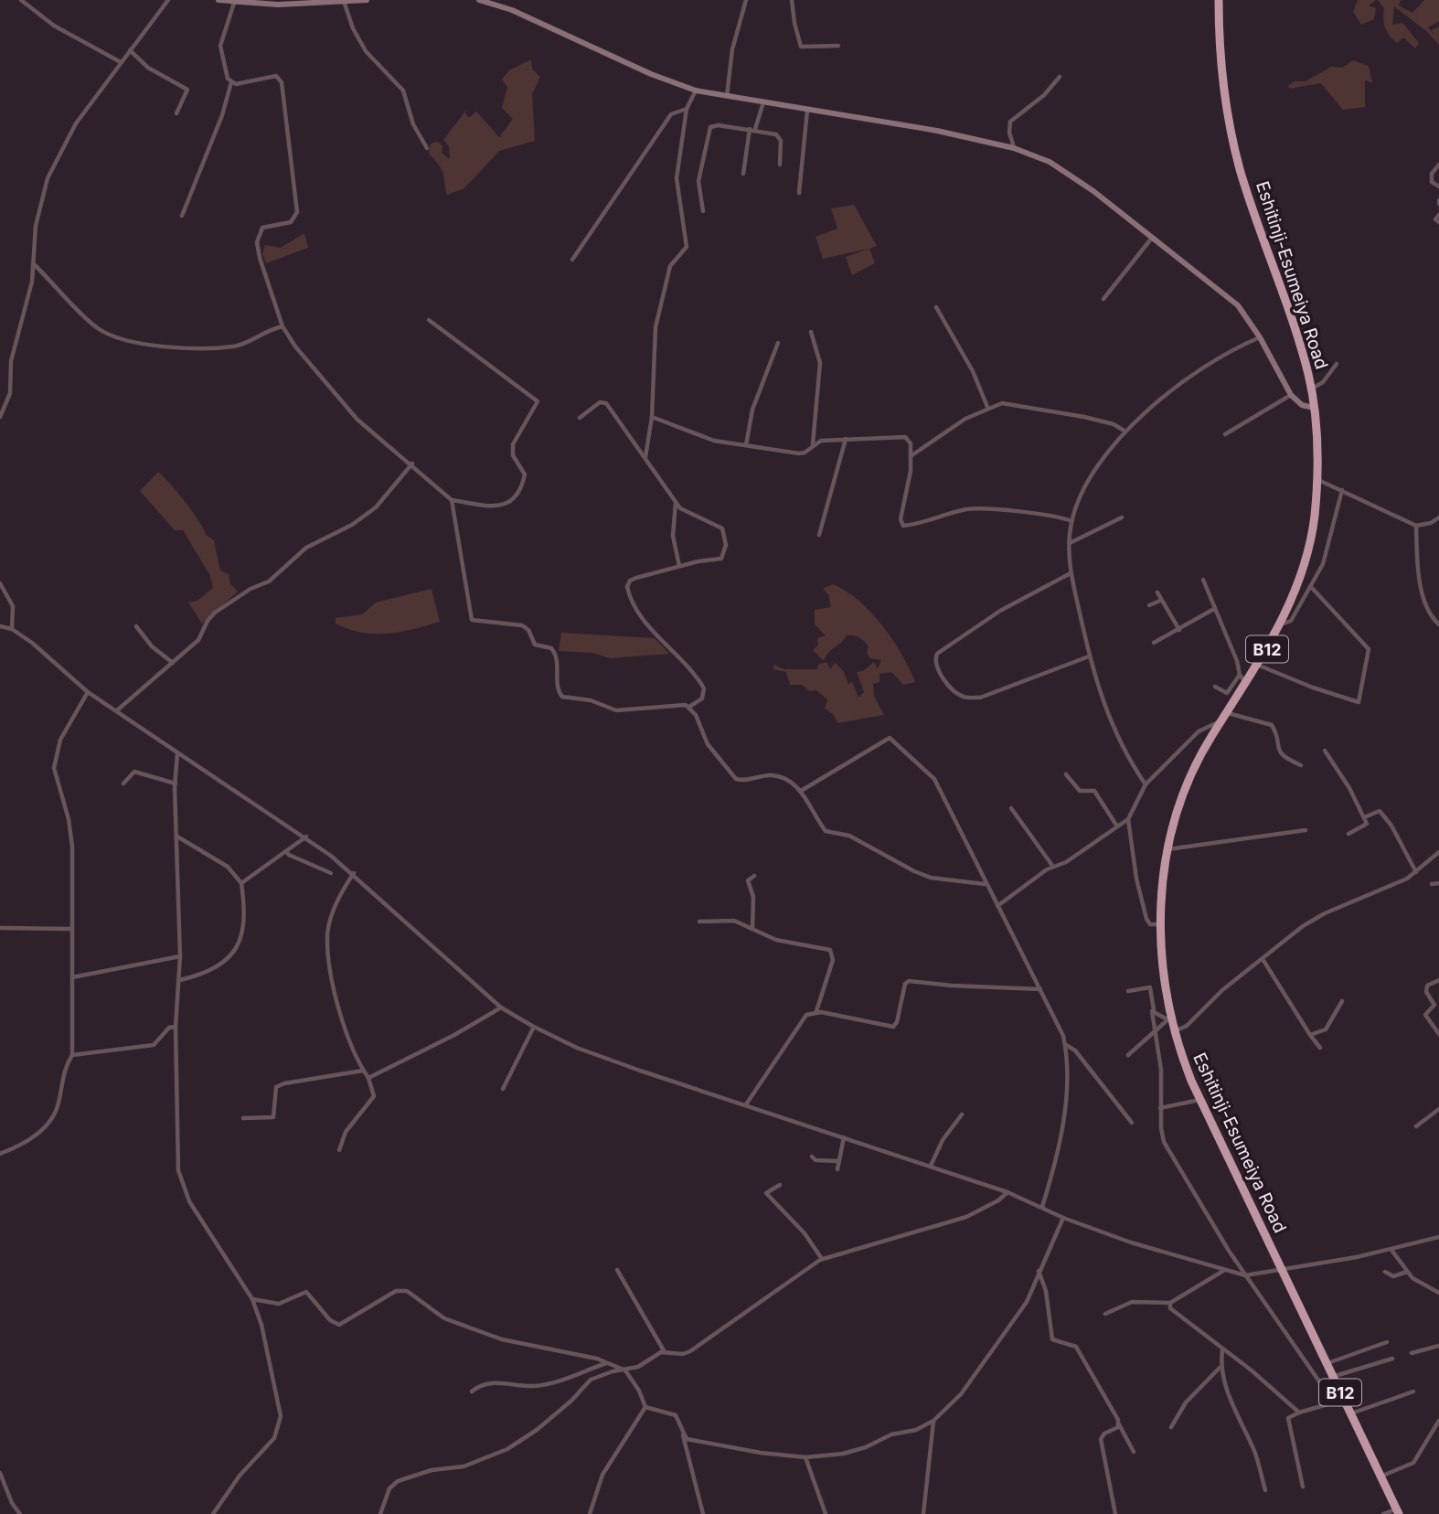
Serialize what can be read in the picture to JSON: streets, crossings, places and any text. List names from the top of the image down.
{
  "streets": {
    "highway": ["Eshitinji-Esumeiya Road", "B12"]
  },
  "crossings": [
    ["Eshitinji-Esumeiya Road", "B12"]
  ]
}
